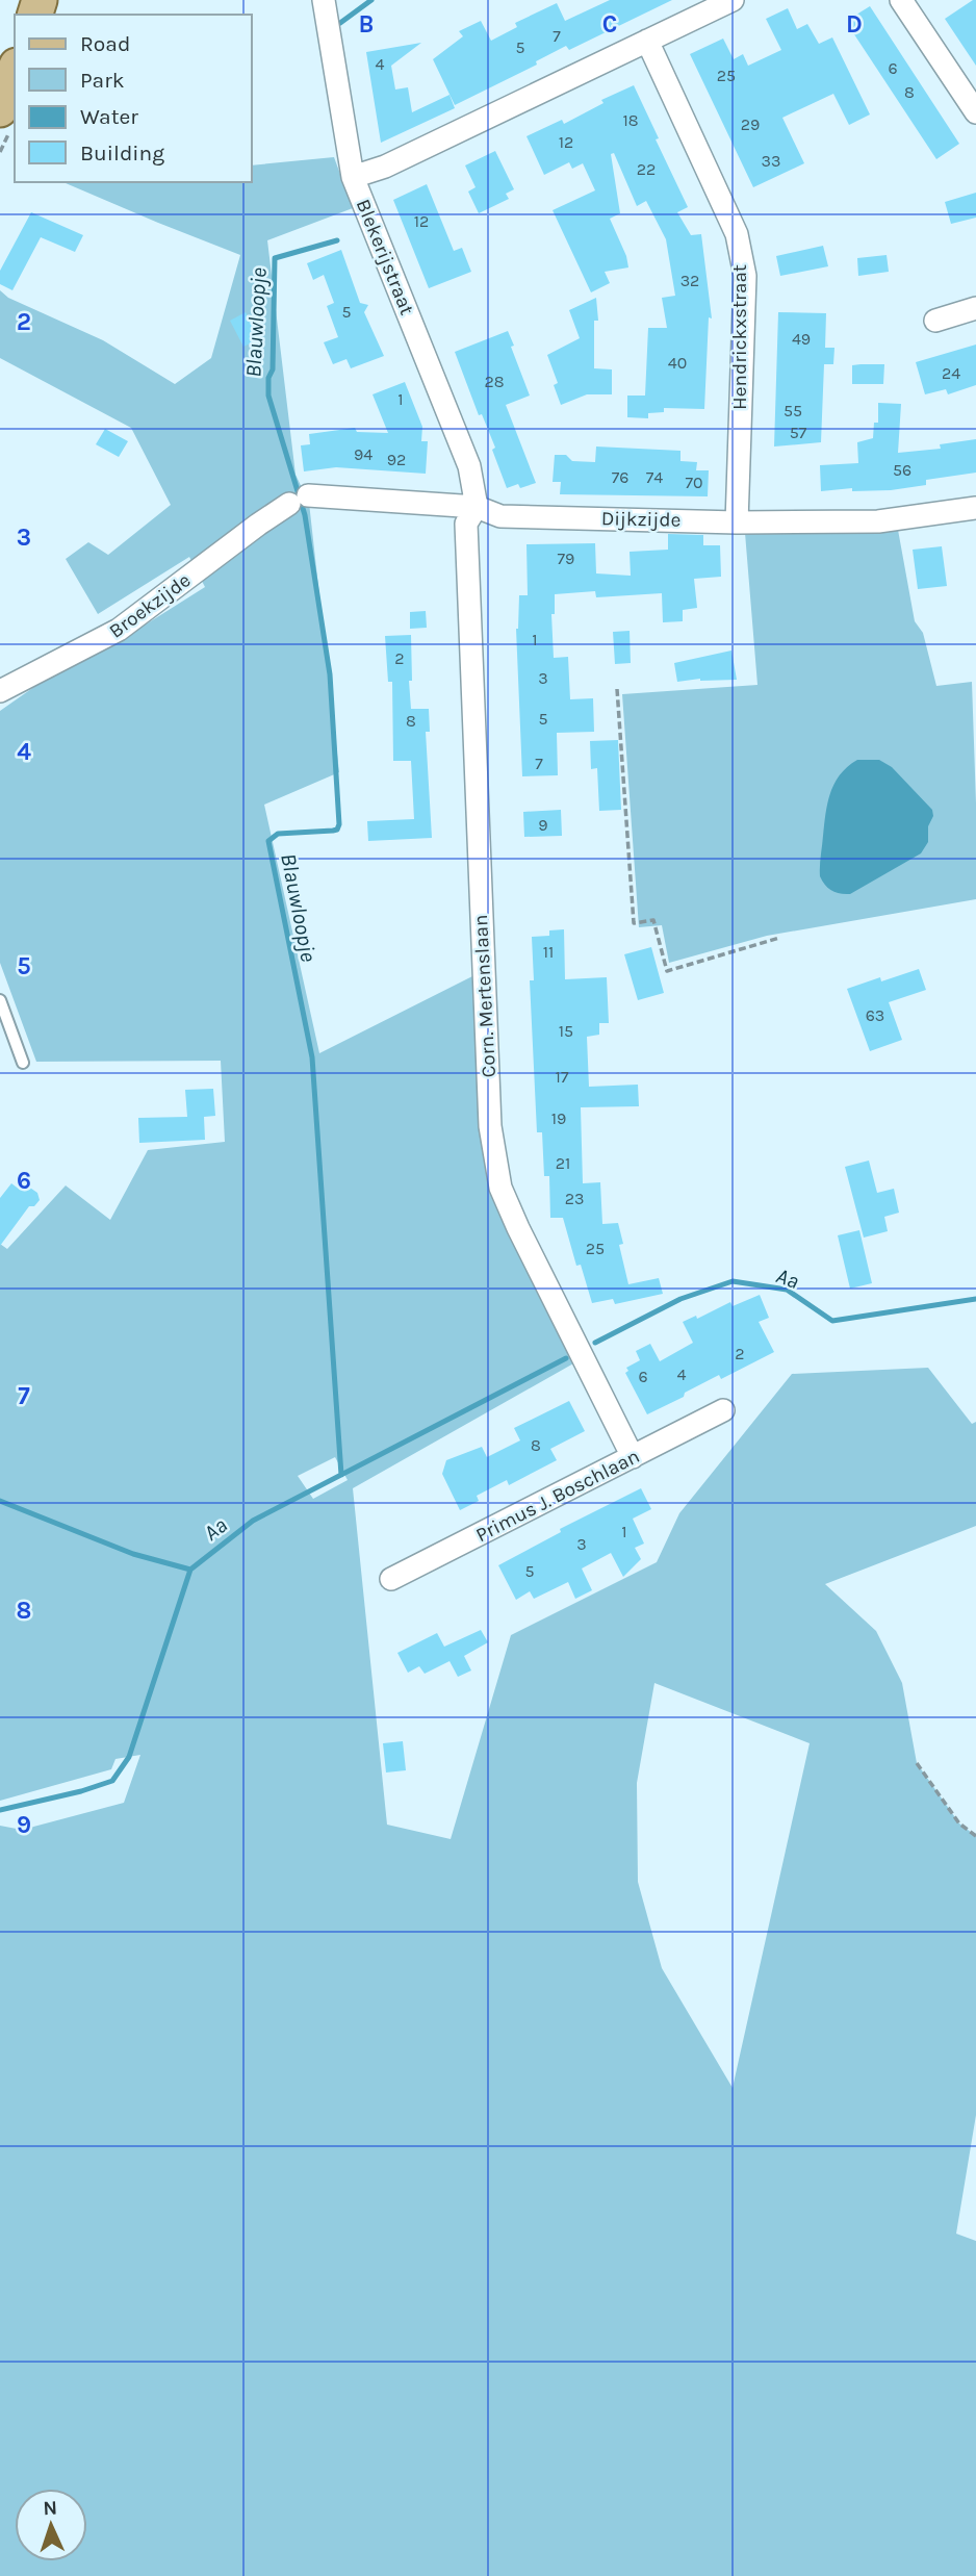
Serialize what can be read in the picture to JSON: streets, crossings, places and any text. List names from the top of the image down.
{
  "streets": {
    "street": [
      "Blekerijstraat",
      "Hendrickxstraat",
      "Dijkzijde",
      "Broekzijde",
      "Corn. Mertenslaan",
      "Primus J. Boschlaan"
    ]
  },
  "crossings": [
    ["Blekerijstraat", "Dijkzijde"],
    ["Blekerijstraat", "Corn. Mertenslaan"],
    ["Hendrickxstraat", "Dijkzijde"],
    ["Dijkzijde", "Broekzijde"],
    ["Dijkzijde", "Corn. Mertenslaan"],
    ["Corn. Mertenslaan", "Primus J. Boschlaan"]
  ],
  "water": ["Blauwloopje", "Aa"],
  "house_numbers": [
    "7",
    "5",
    "4",
    "6",
    "25",
    "8",
    "18",
    "29",
    "12",
    "33",
    "22",
    "12",
    "32",
    "5",
    "49",
    "40",
    "24",
    "28",
    "1",
    "55",
    "57",
    "94",
    "92",
    "56",
    "76",
    "74",
    "70",
    "79",
    "1",
    "2",
    "3",
    "5",
    "8",
    "7",
    "9",
    "11",
    "63",
    "15",
    "17",
    "19",
    "21",
    "23",
    "25",
    "2",
    "4",
    "6",
    "8",
    "1",
    "3",
    "5"
  ],
  "legend": [
    "Road",
    "Park",
    "Water",
    "Building"
  ],
  "north": "top",
  "grid": {
    "columns": ["B", "C", "D"],
    "rows": [
      "2",
      "3",
      "4",
      "5",
      "6",
      "7",
      "8",
      "9"
    ]
  }
}
